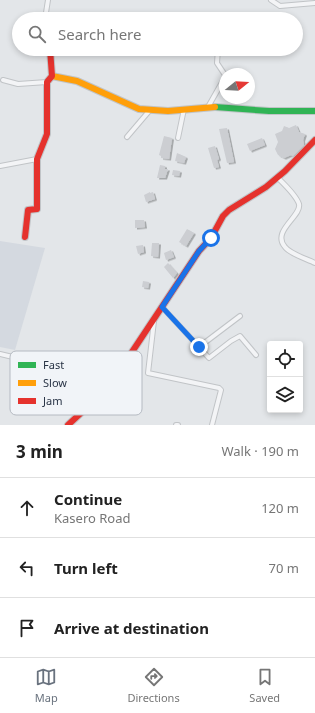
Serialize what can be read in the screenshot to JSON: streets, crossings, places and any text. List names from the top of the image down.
{
  "legend": ["Fast", "Slow", "Jam"],
  "north": "right",
  "page": {
    "search": "Search here",
    "heading": ["3 min", "Walk · 190 m"],
    "list": [
      ["Continue", "Kasero Road", "120 m"],
      ["Turn left", "70 m"],
      "Arrive at destination"
    ],
    "nav": ["Map", "Directions", "Saved"]
  }
}
